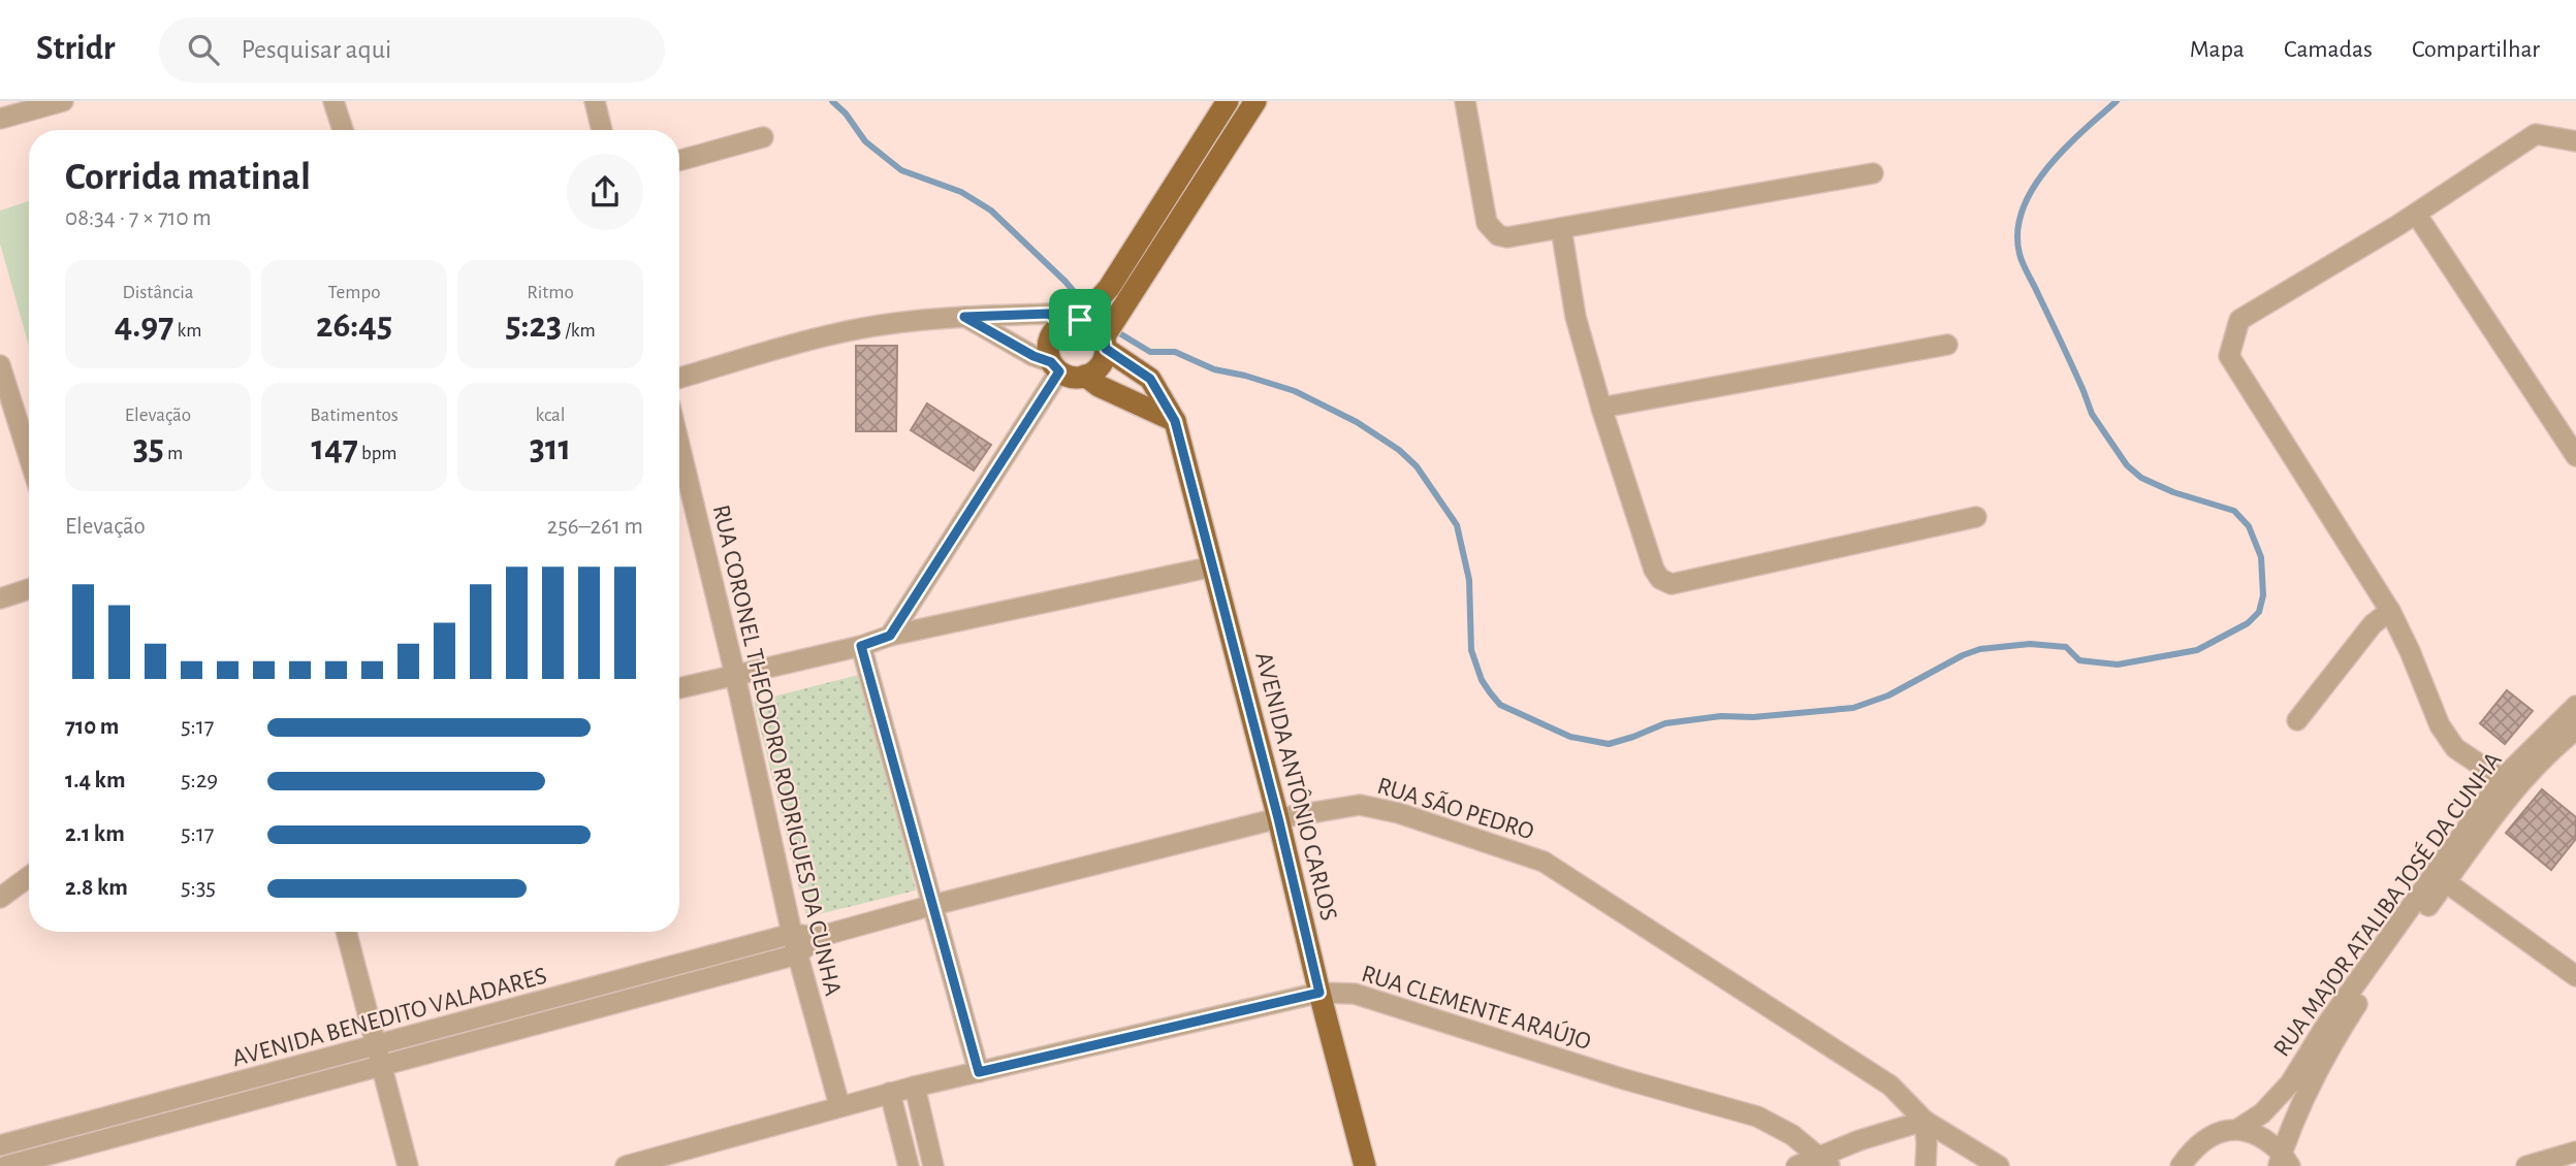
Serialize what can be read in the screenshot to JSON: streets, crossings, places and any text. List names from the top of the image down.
{
  "streets": {
    "main road": ["AVENIDA ANTÔNIO CARLOS"],
    "street": [
      "RUA CORONEL THEODORO RODRIGUES DA CUNHA",
      "RUA SÃO PEDRO",
      "RUA MAJOR ATALIBA JOSÉ DA CUNHA",
      "RUA CLEMENTE ARAÚJO",
      "AVENIDA BENEDITO VALADARES"
    ]
  },
  "crossings": [
    ["RUA CORONEL THEODORO RODRIGUES DA CUNHA", "RUA SÃO PEDRO"],
    ["RUA CORONEL THEODORO RODRIGUES DA CUNHA", "RUA CLEMENTE ARAÚJO"],
    ["RUA CORONEL THEODORO RODRIGUES DA CUNHA", "AVENIDA BENEDITO VALADARES"],
    ["AVENIDA ANTÔNIO CARLOS", "RUA SÃO PEDRO"],
    ["AVENIDA ANTÔNIO CARLOS", "RUA CLEMENTE ARAÚJO"],
    ["RUA SÃO PEDRO", "AVENIDA BENEDITO VALADARES"]
  ],
  "page": {
    "header": "Stridr",
    "search": "Pesquisar aqui",
    "nav": ["Mapa", "Camadas", "Compartilhar"],
    "heading": ["Corrida matinal", "08:34 · 7 × 710 m"],
    "stats": [
      ["Distância", "4.97 km"],
      ["Tempo", "26:45"],
      ["Ritmo", "5:23 /km"],
      ["Elevação", "35 m"],
      ["Batimentos", "147 bpm"],
      ["kcal", "311"]
    ],
    "chart": ["Elevação", "256–261 m"],
    "list": [
      {
        "name": "710 m",
        "note": "5:17"
      },
      {
        "name": "1.4 km",
        "note": "5:29"
      },
      {
        "name": "2.1 km",
        "note": "5:17"
      },
      {
        "name": "2.8 km",
        "note": "5:35"
      }
    ]
  }
}
